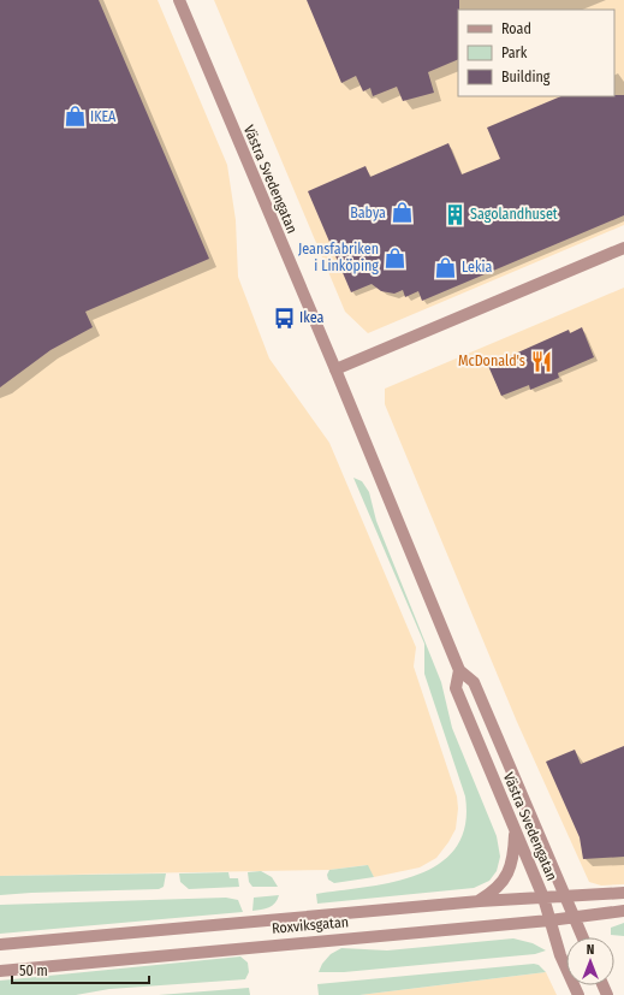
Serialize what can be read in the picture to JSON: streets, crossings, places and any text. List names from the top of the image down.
{
  "streets": {
    "street": ["Västra Svedengatan", "Roxviksgatan"]
  },
  "crossings": [
    ["Västra Svedengatan", "Roxviksgatan"]
  ],
  "places": {
    "shop": [
      "IKEA",
      "Babya",
      "Jeansfabriken i Linköping",
      "Lekia"
    ],
    "building": ["Sagolandhuset"],
    "bus stop": ["Ikea"],
    "restaurant": ["McDonald's"]
  },
  "legend": ["Road", "Park", "Building"],
  "scale_bar": "50 m",
  "north": "top"
}
